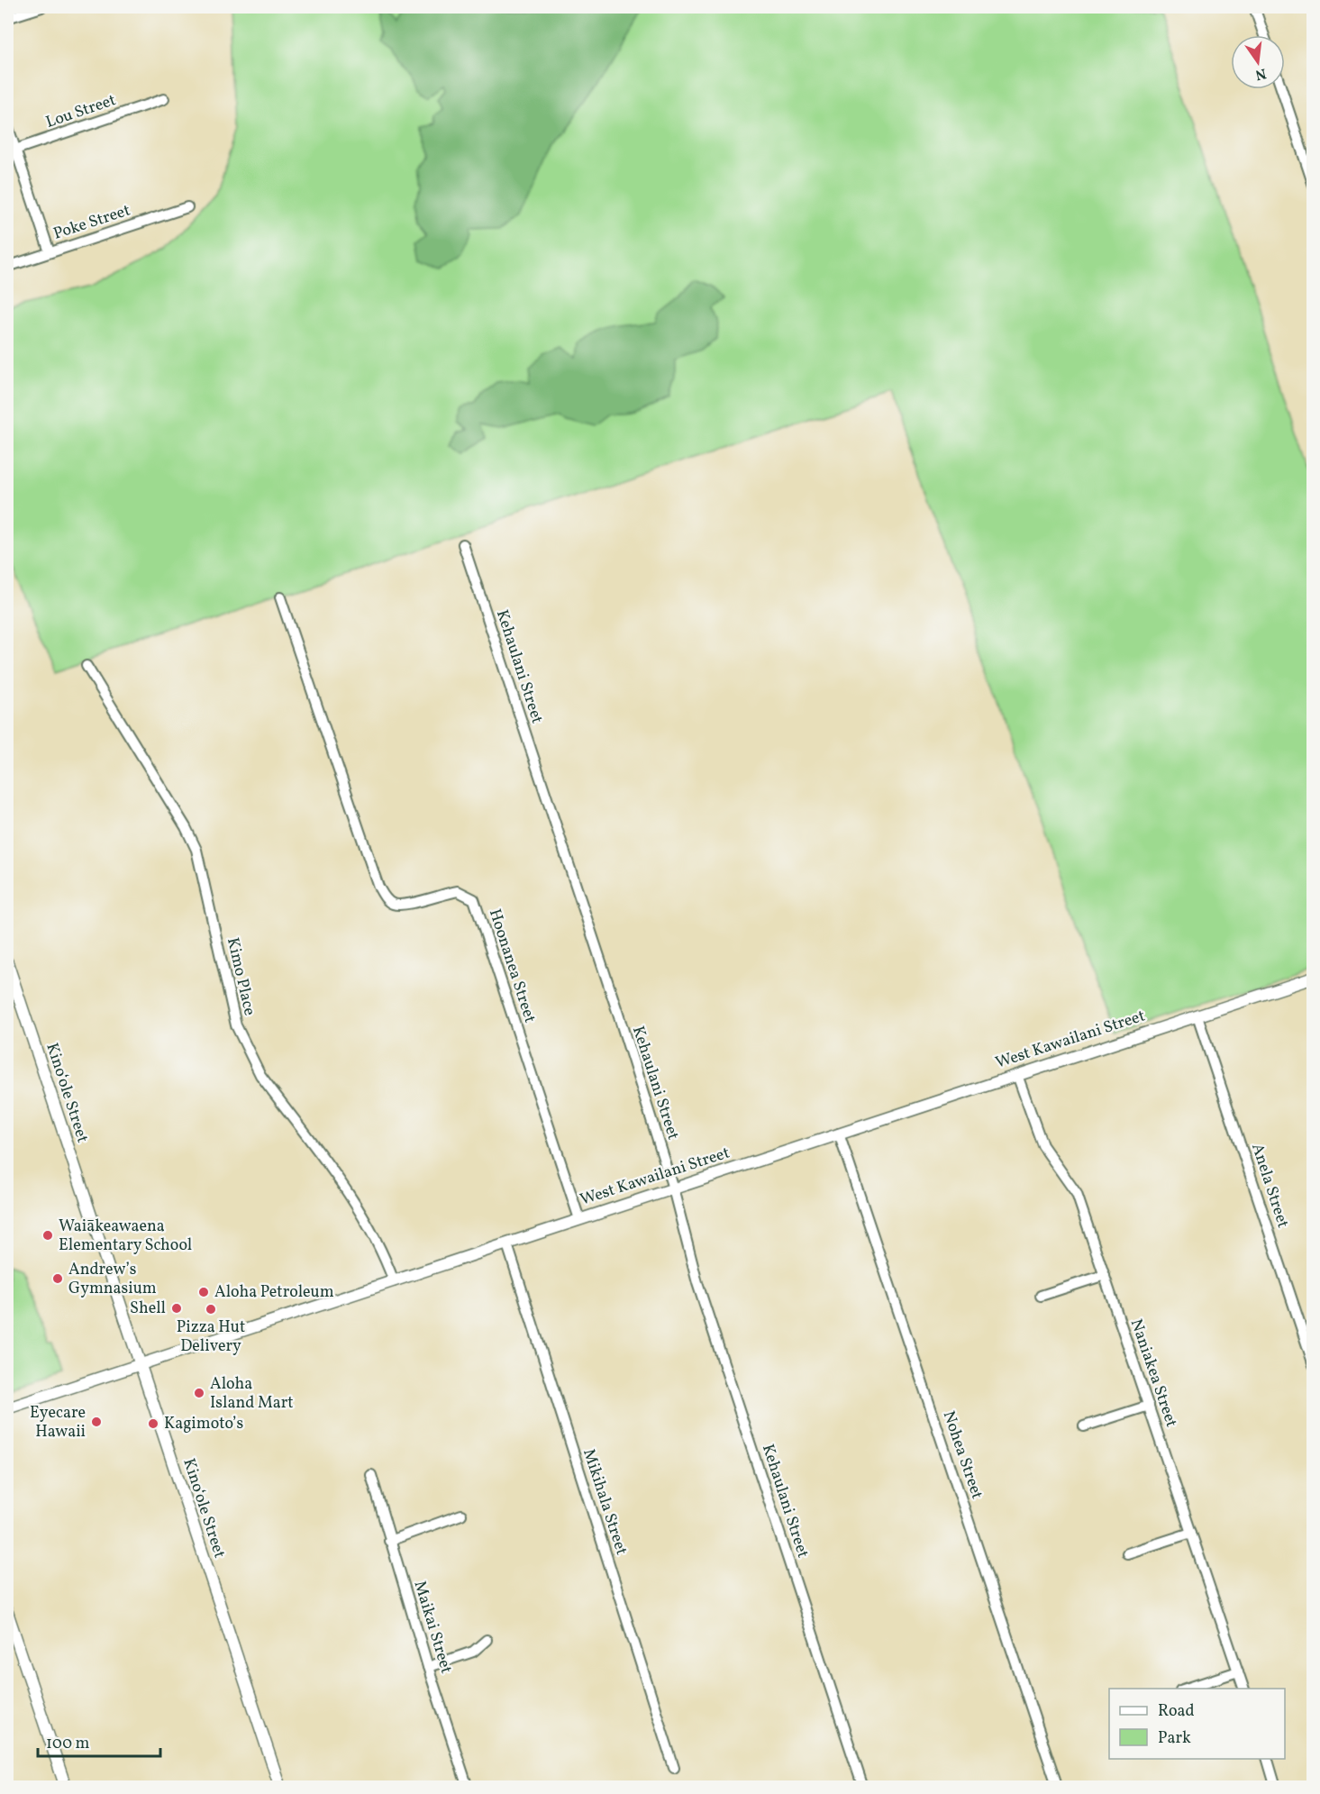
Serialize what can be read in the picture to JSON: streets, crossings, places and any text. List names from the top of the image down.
{
  "streets": {
    "street": [
      "Lou Street",
      "Poke Street",
      "Kehaulani Street",
      "Hoonanea Street",
      "Kimo Place",
      "West Kawailani Street",
      "Kinoʻole Street",
      "Anela Street",
      "Naniakea Street",
      "Nohea Street",
      "Mikihala Street",
      "Maikai Street"
    ]
  },
  "crossings": [
    ["Kehaulani Street", "West Kawailani Street"],
    ["Hoonanea Street", "West Kawailani Street"],
    ["Kimo Place", "West Kawailani Street"],
    ["West Kawailani Street", "Kinoʻole Street"],
    ["West Kawailani Street", "Anela Street"],
    ["West Kawailani Street", "Naniakea Street"],
    ["West Kawailani Street", "Nohea Street"],
    ["West Kawailani Street", "Mikihala Street"]
  ],
  "places": [
    "Waiākeawaena Elementary School",
    "Andrew’s Gymnasium",
    "Aloha Petroleum",
    "Shell",
    "Pizza Hut Delivery",
    "Aloha Island Mart",
    "Eyecare Hawaii",
    "Kagimoto’s"
  ],
  "legend": ["Road", "Park"],
  "scale_bar": "100 m",
  "north": "bottom"
}
